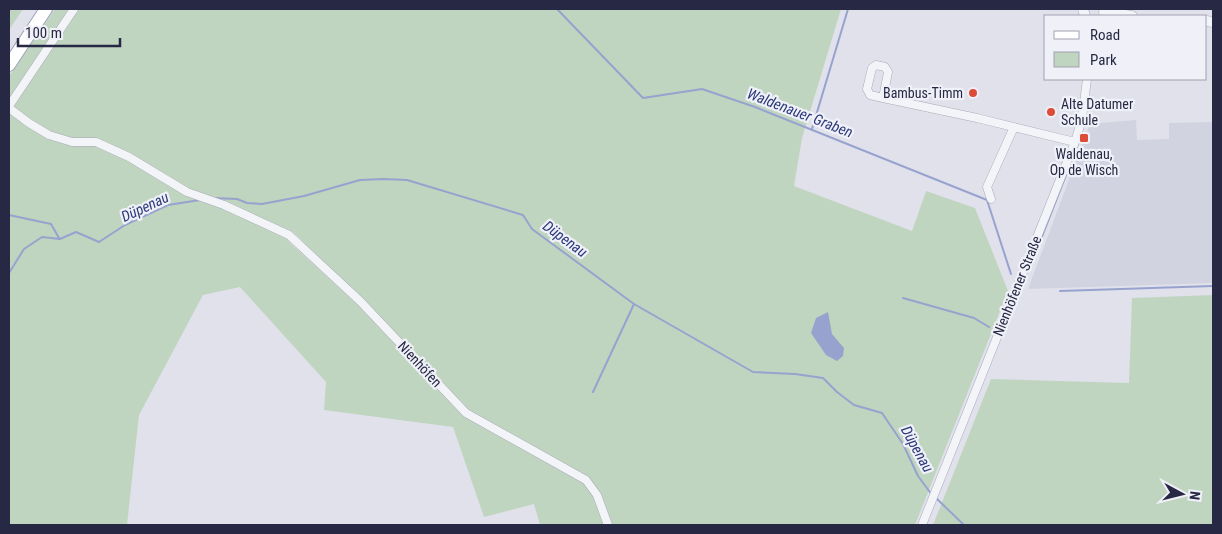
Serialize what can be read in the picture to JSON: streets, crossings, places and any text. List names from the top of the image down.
{
  "streets": {
    "street": ["Nienhöfener Straße", "Nienhöfen"]
  },
  "water": ["Waldenauer Graben", "Düpenau"],
  "places": {
    "other": ["Bambus-Timm", "Alte Datumer Schule"],
    "transit": ["Waldenau, Op de Wisch"]
  },
  "legend": ["Road", "Park"],
  "scale_bar": "100 m",
  "north": "right"
}
